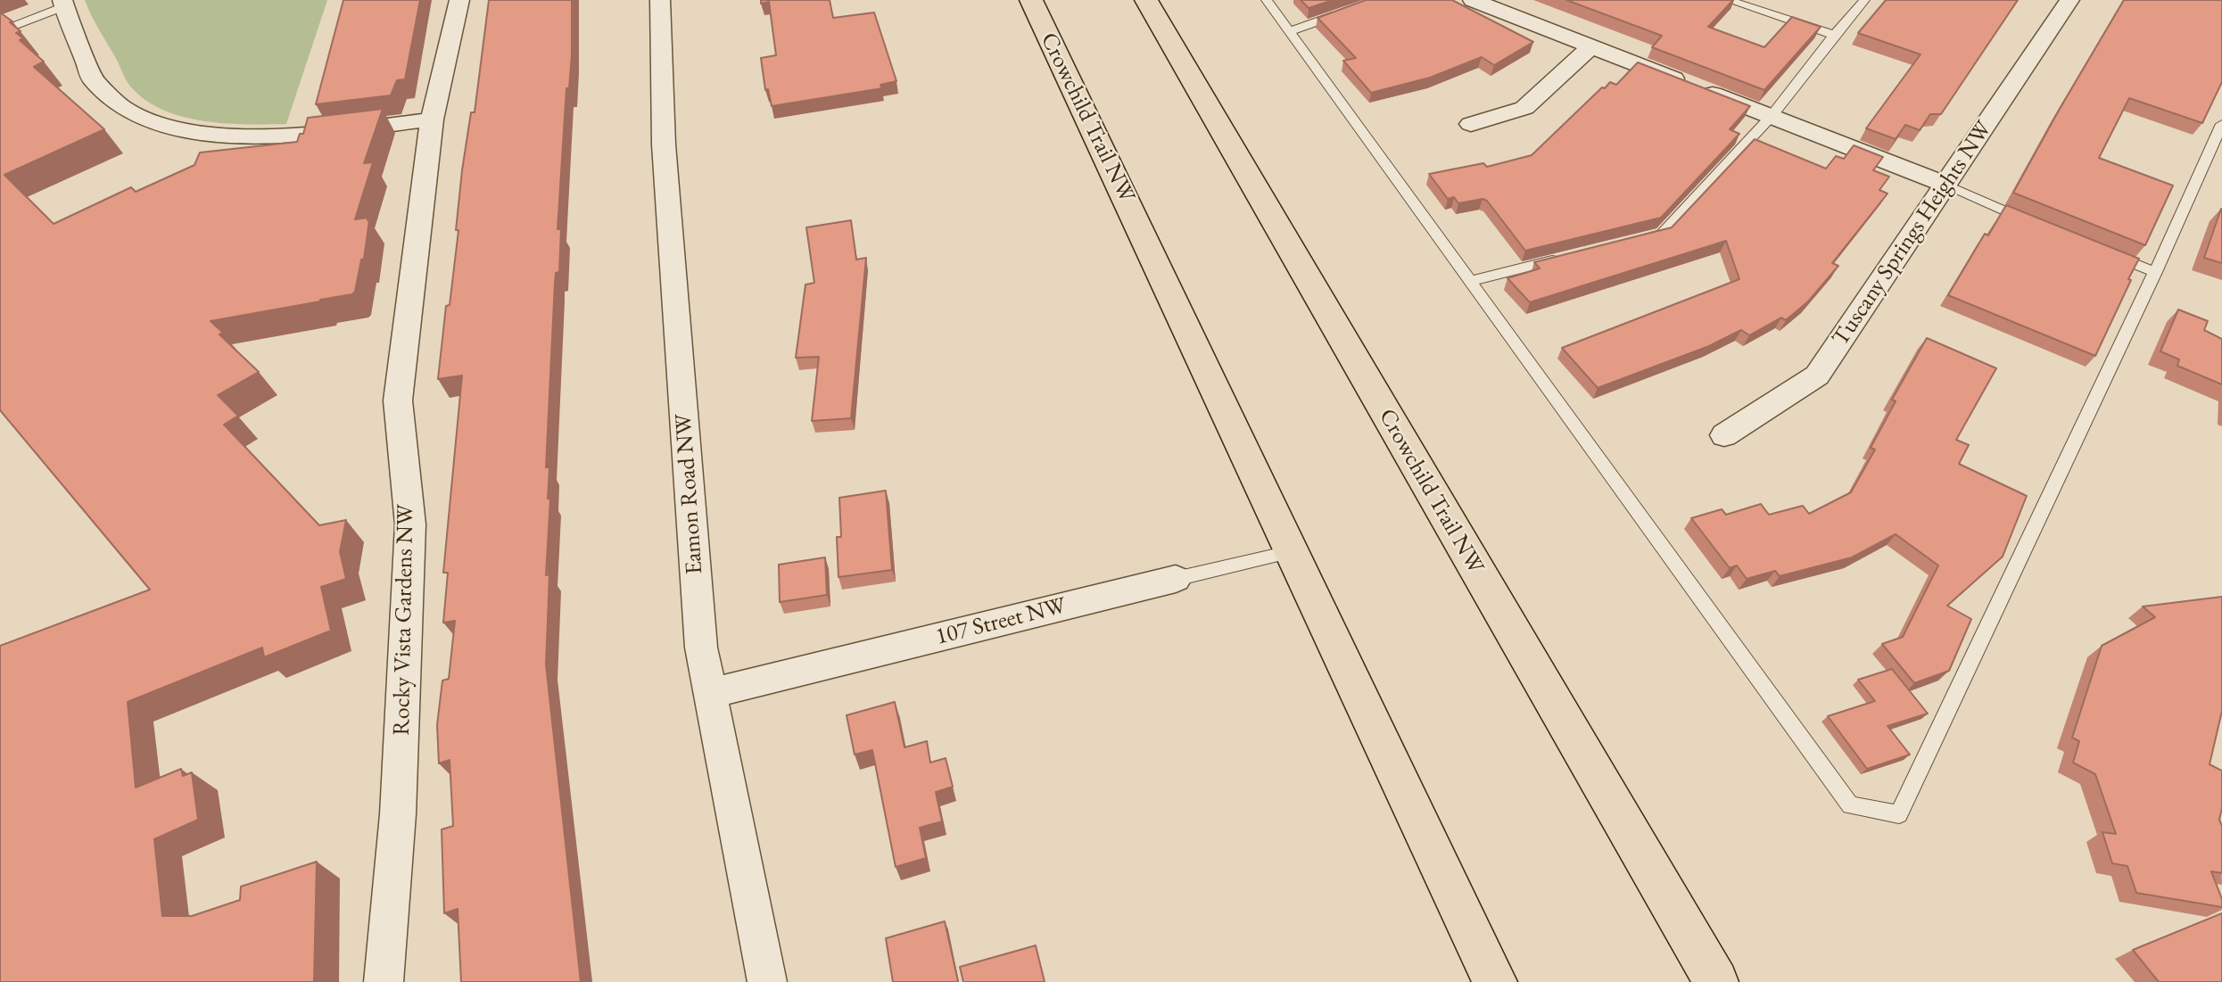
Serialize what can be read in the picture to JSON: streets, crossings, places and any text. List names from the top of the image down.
{
  "streets": {
    "highway": ["Crowchild Trail NW"],
    "street": [
      "Tuscany Springs Heights NW",
      "Eamon Road NW",
      "Rocky Vista Gardens NW",
      "107 Street NW"
    ]
  },
  "crossings": [
    ["Crowchild Trail NW", "107 Street NW"],
    ["Eamon Road NW", "107 Street NW"]
  ]
}
